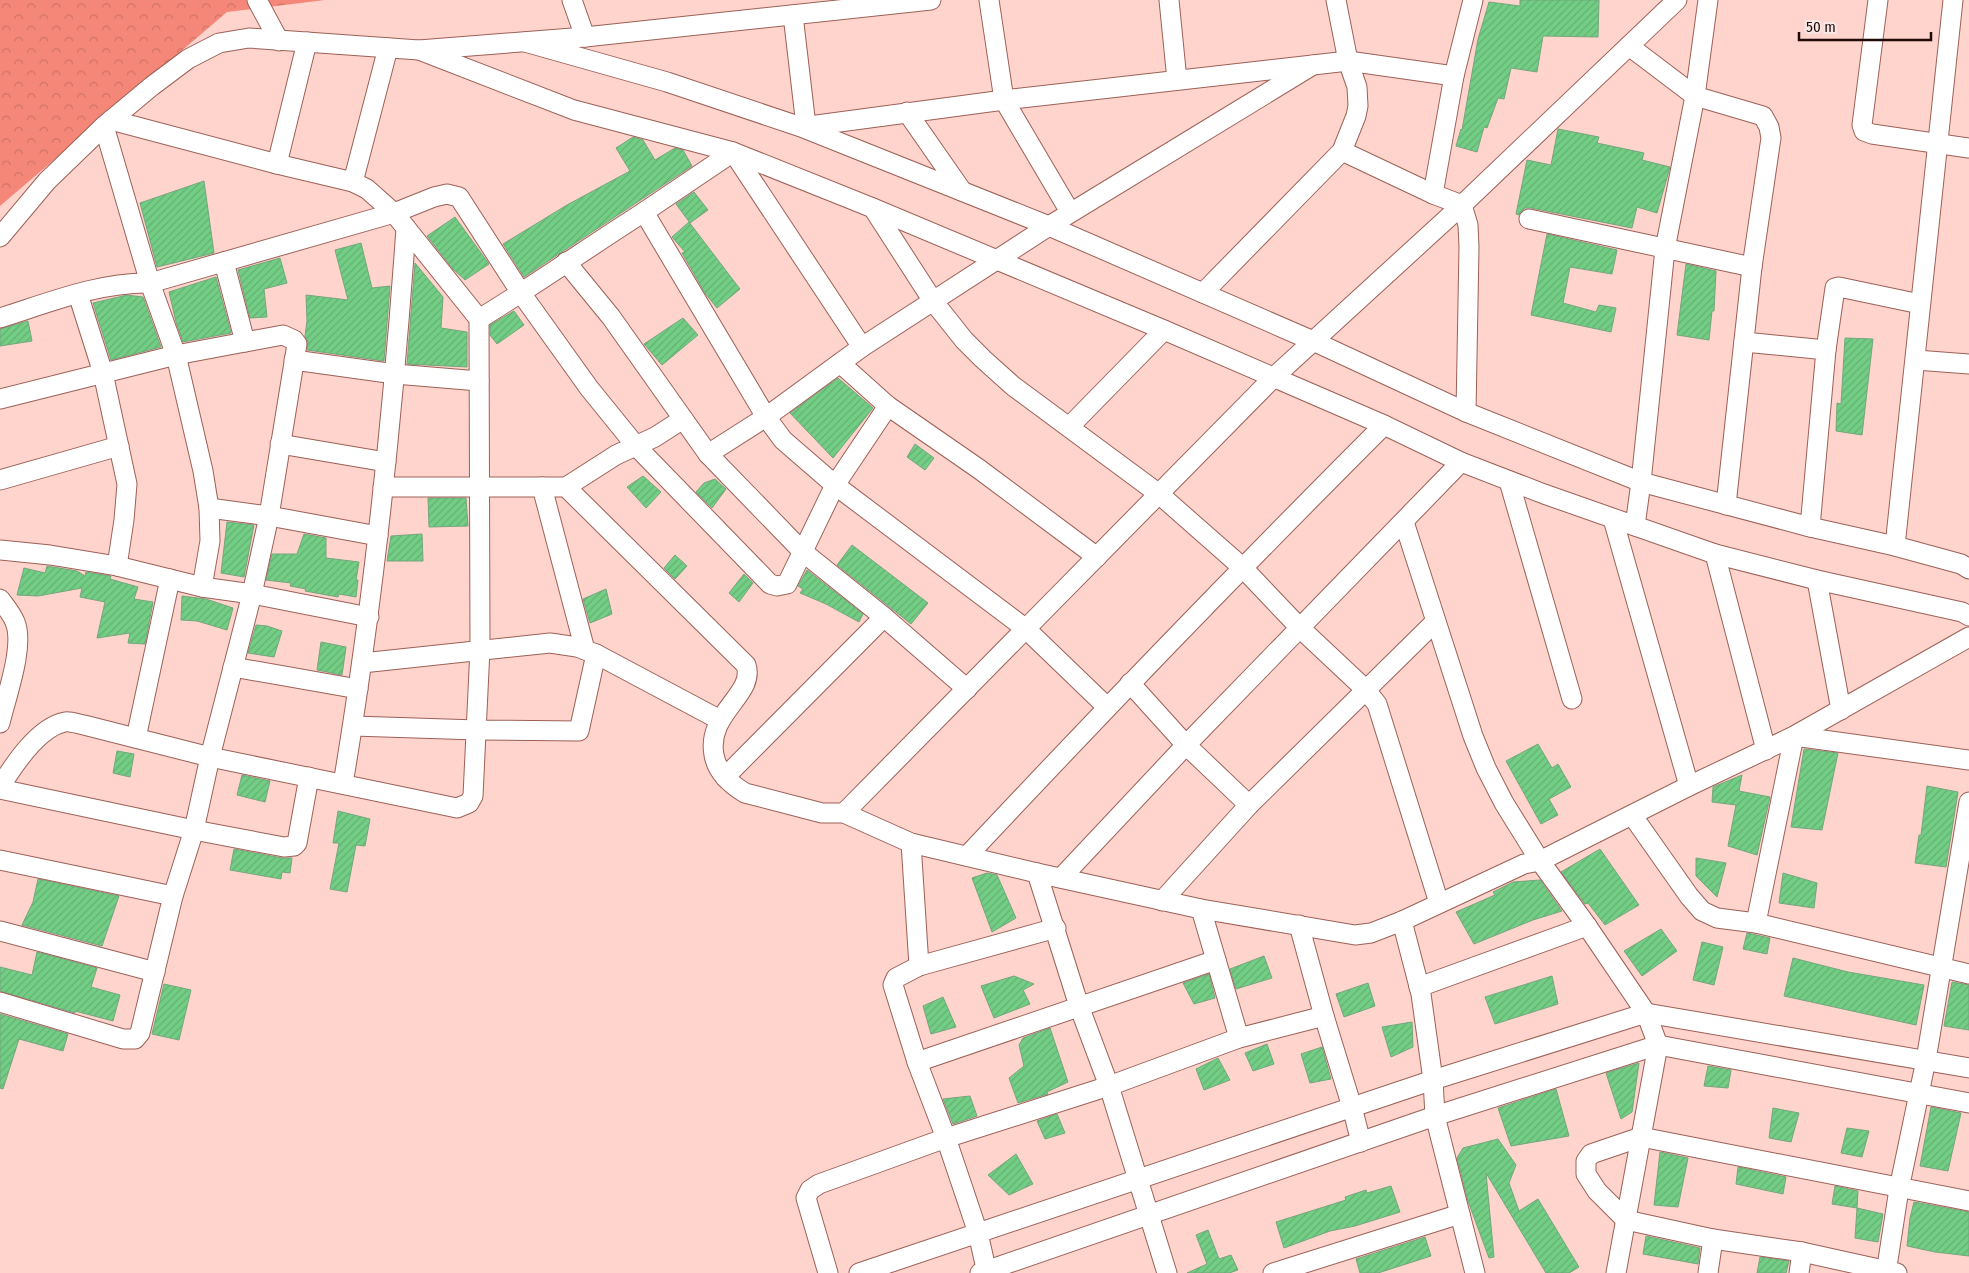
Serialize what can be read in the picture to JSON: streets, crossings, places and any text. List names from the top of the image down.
{
  "scale_bar": "50 m"
}
